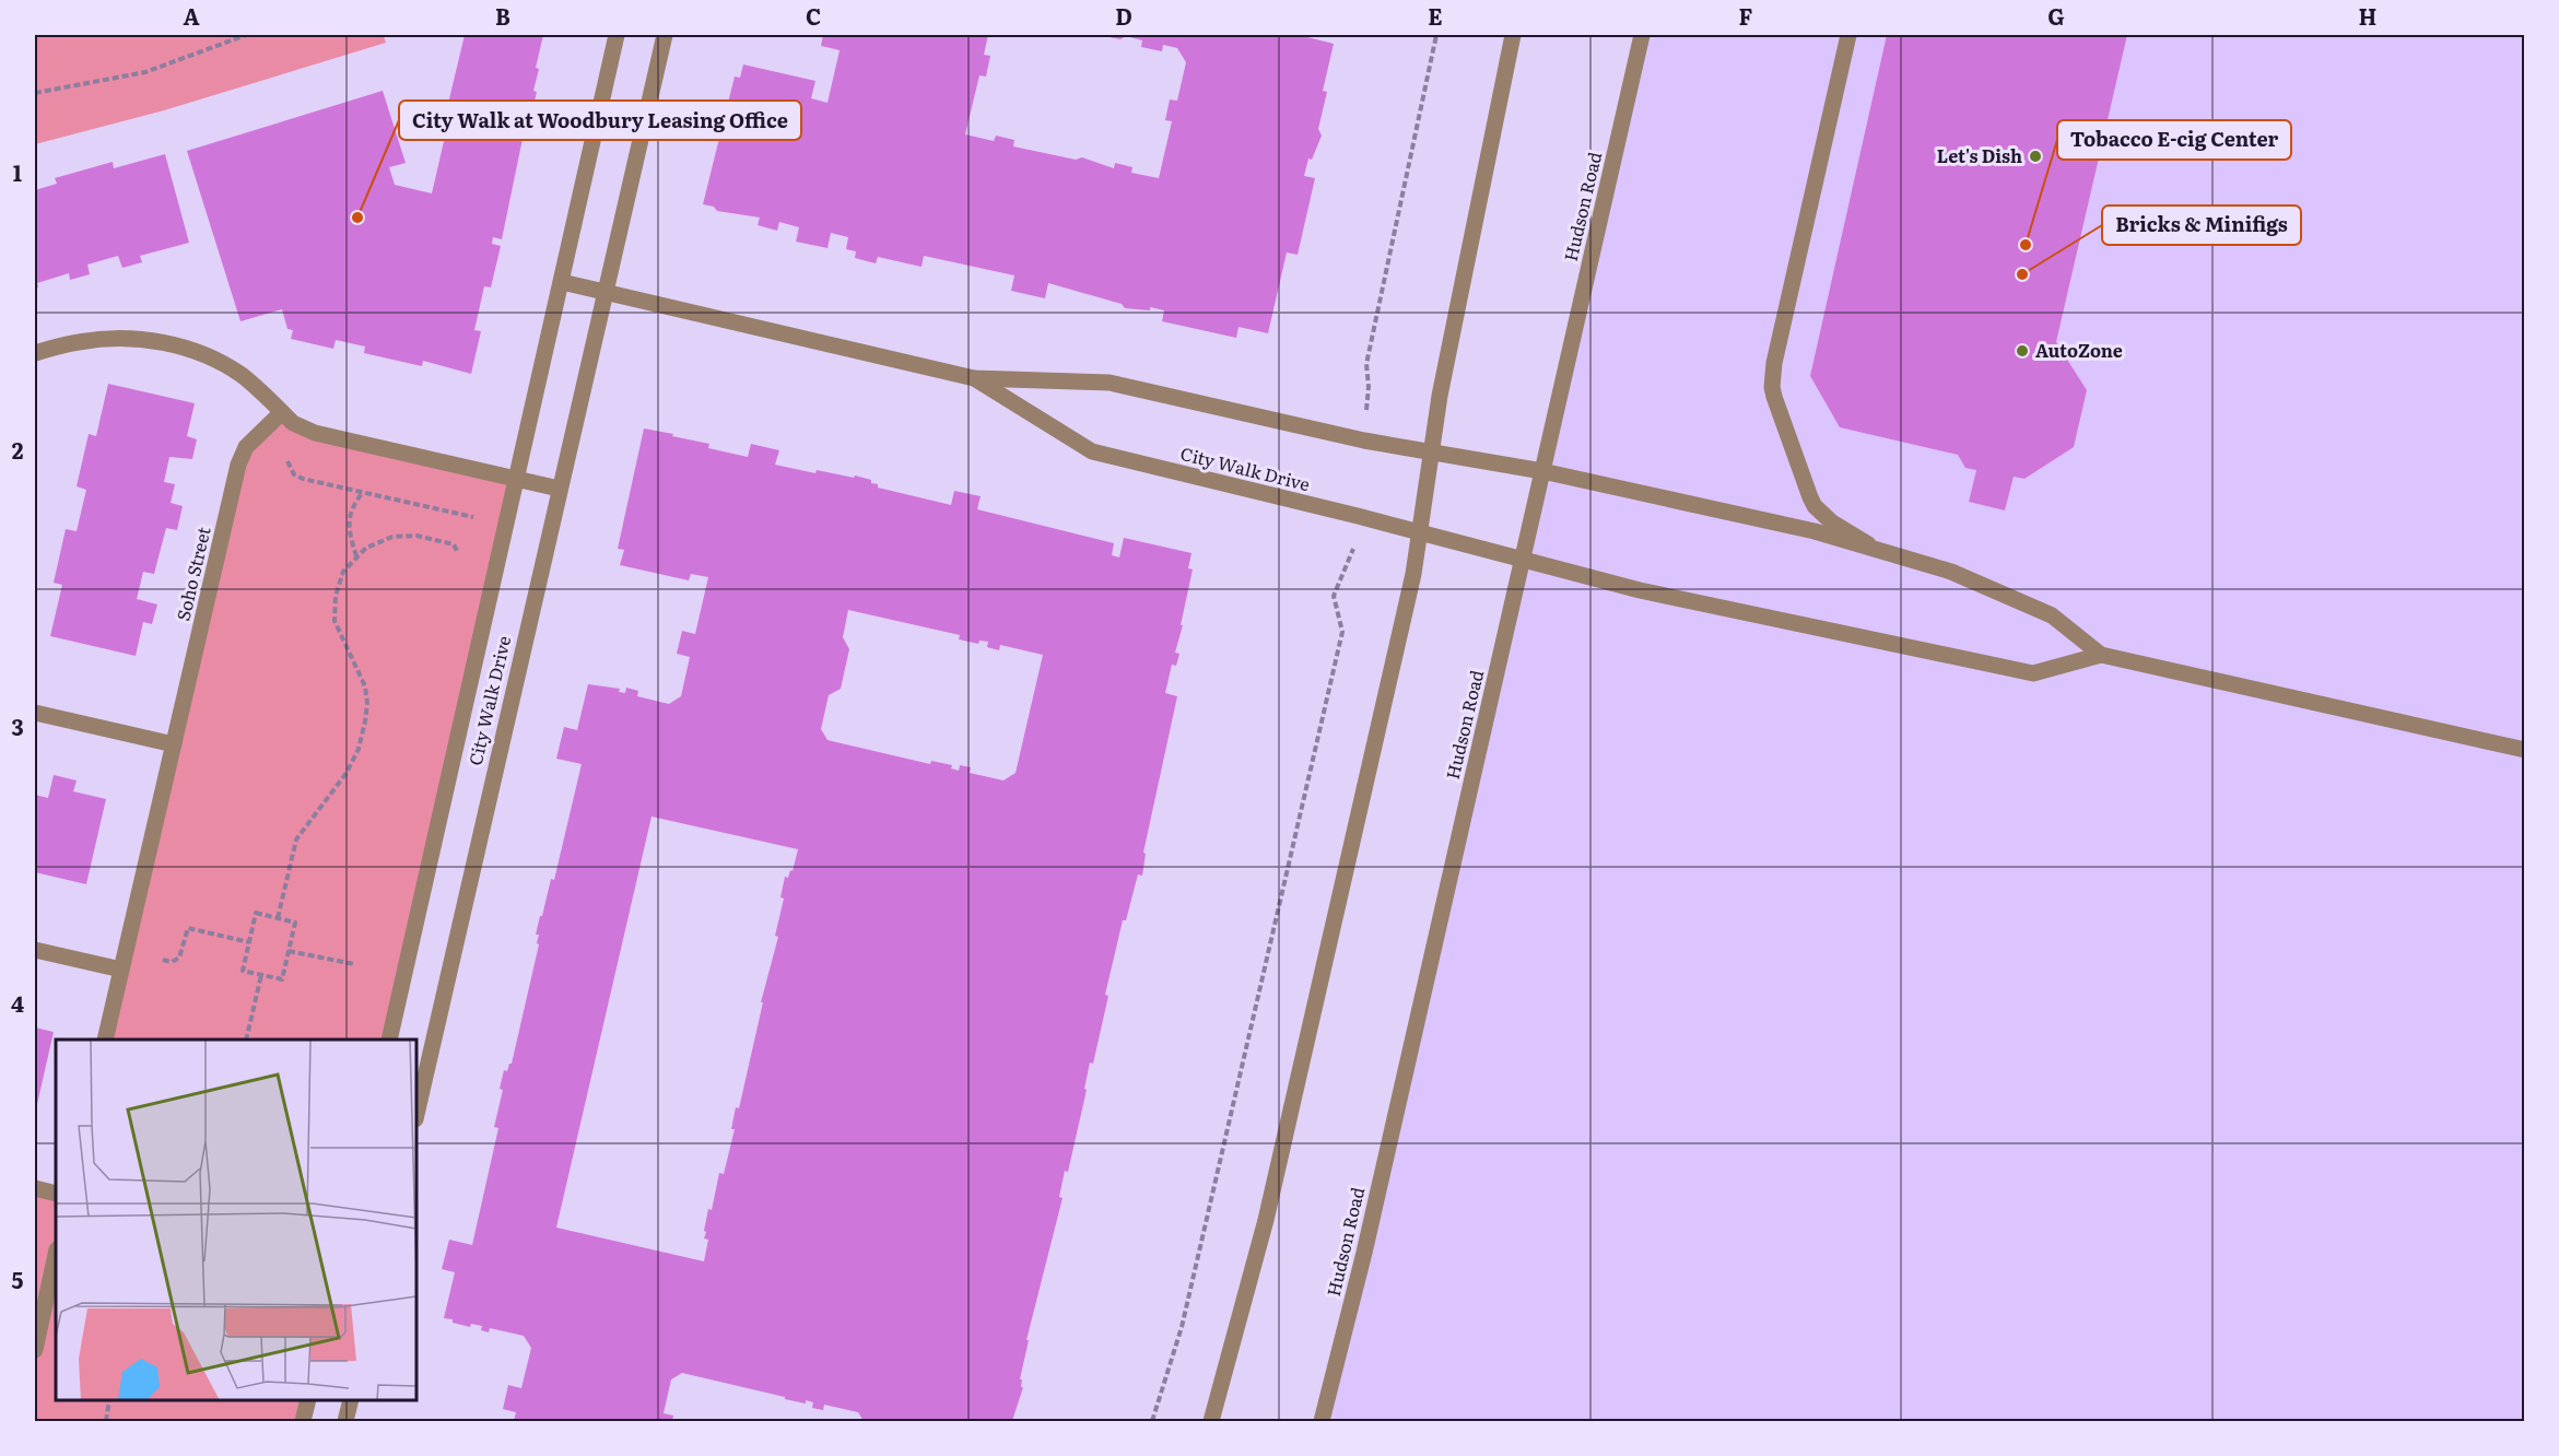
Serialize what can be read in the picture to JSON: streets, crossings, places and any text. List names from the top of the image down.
{
  "streets": {
    "street": ["Hudson Road", "City Walk Drive", "Soho Street"]
  },
  "crossings": [
    ["Hudson Road", "City Walk Drive"]
  ],
  "places": [
    "Let's Dish",
    "City Walk at Woodbury Leasing Office",
    "Tobacco E-cig Center",
    "Bricks & Minifigs",
    "AutoZone"
  ],
  "grid": {
    "columns": [
      "A",
      "B",
      "C",
      "D",
      "E",
      "F",
      "G",
      "H"
    ],
    "rows": [
      "1",
      "2",
      "3",
      "4",
      "5"
    ]
  }
}
